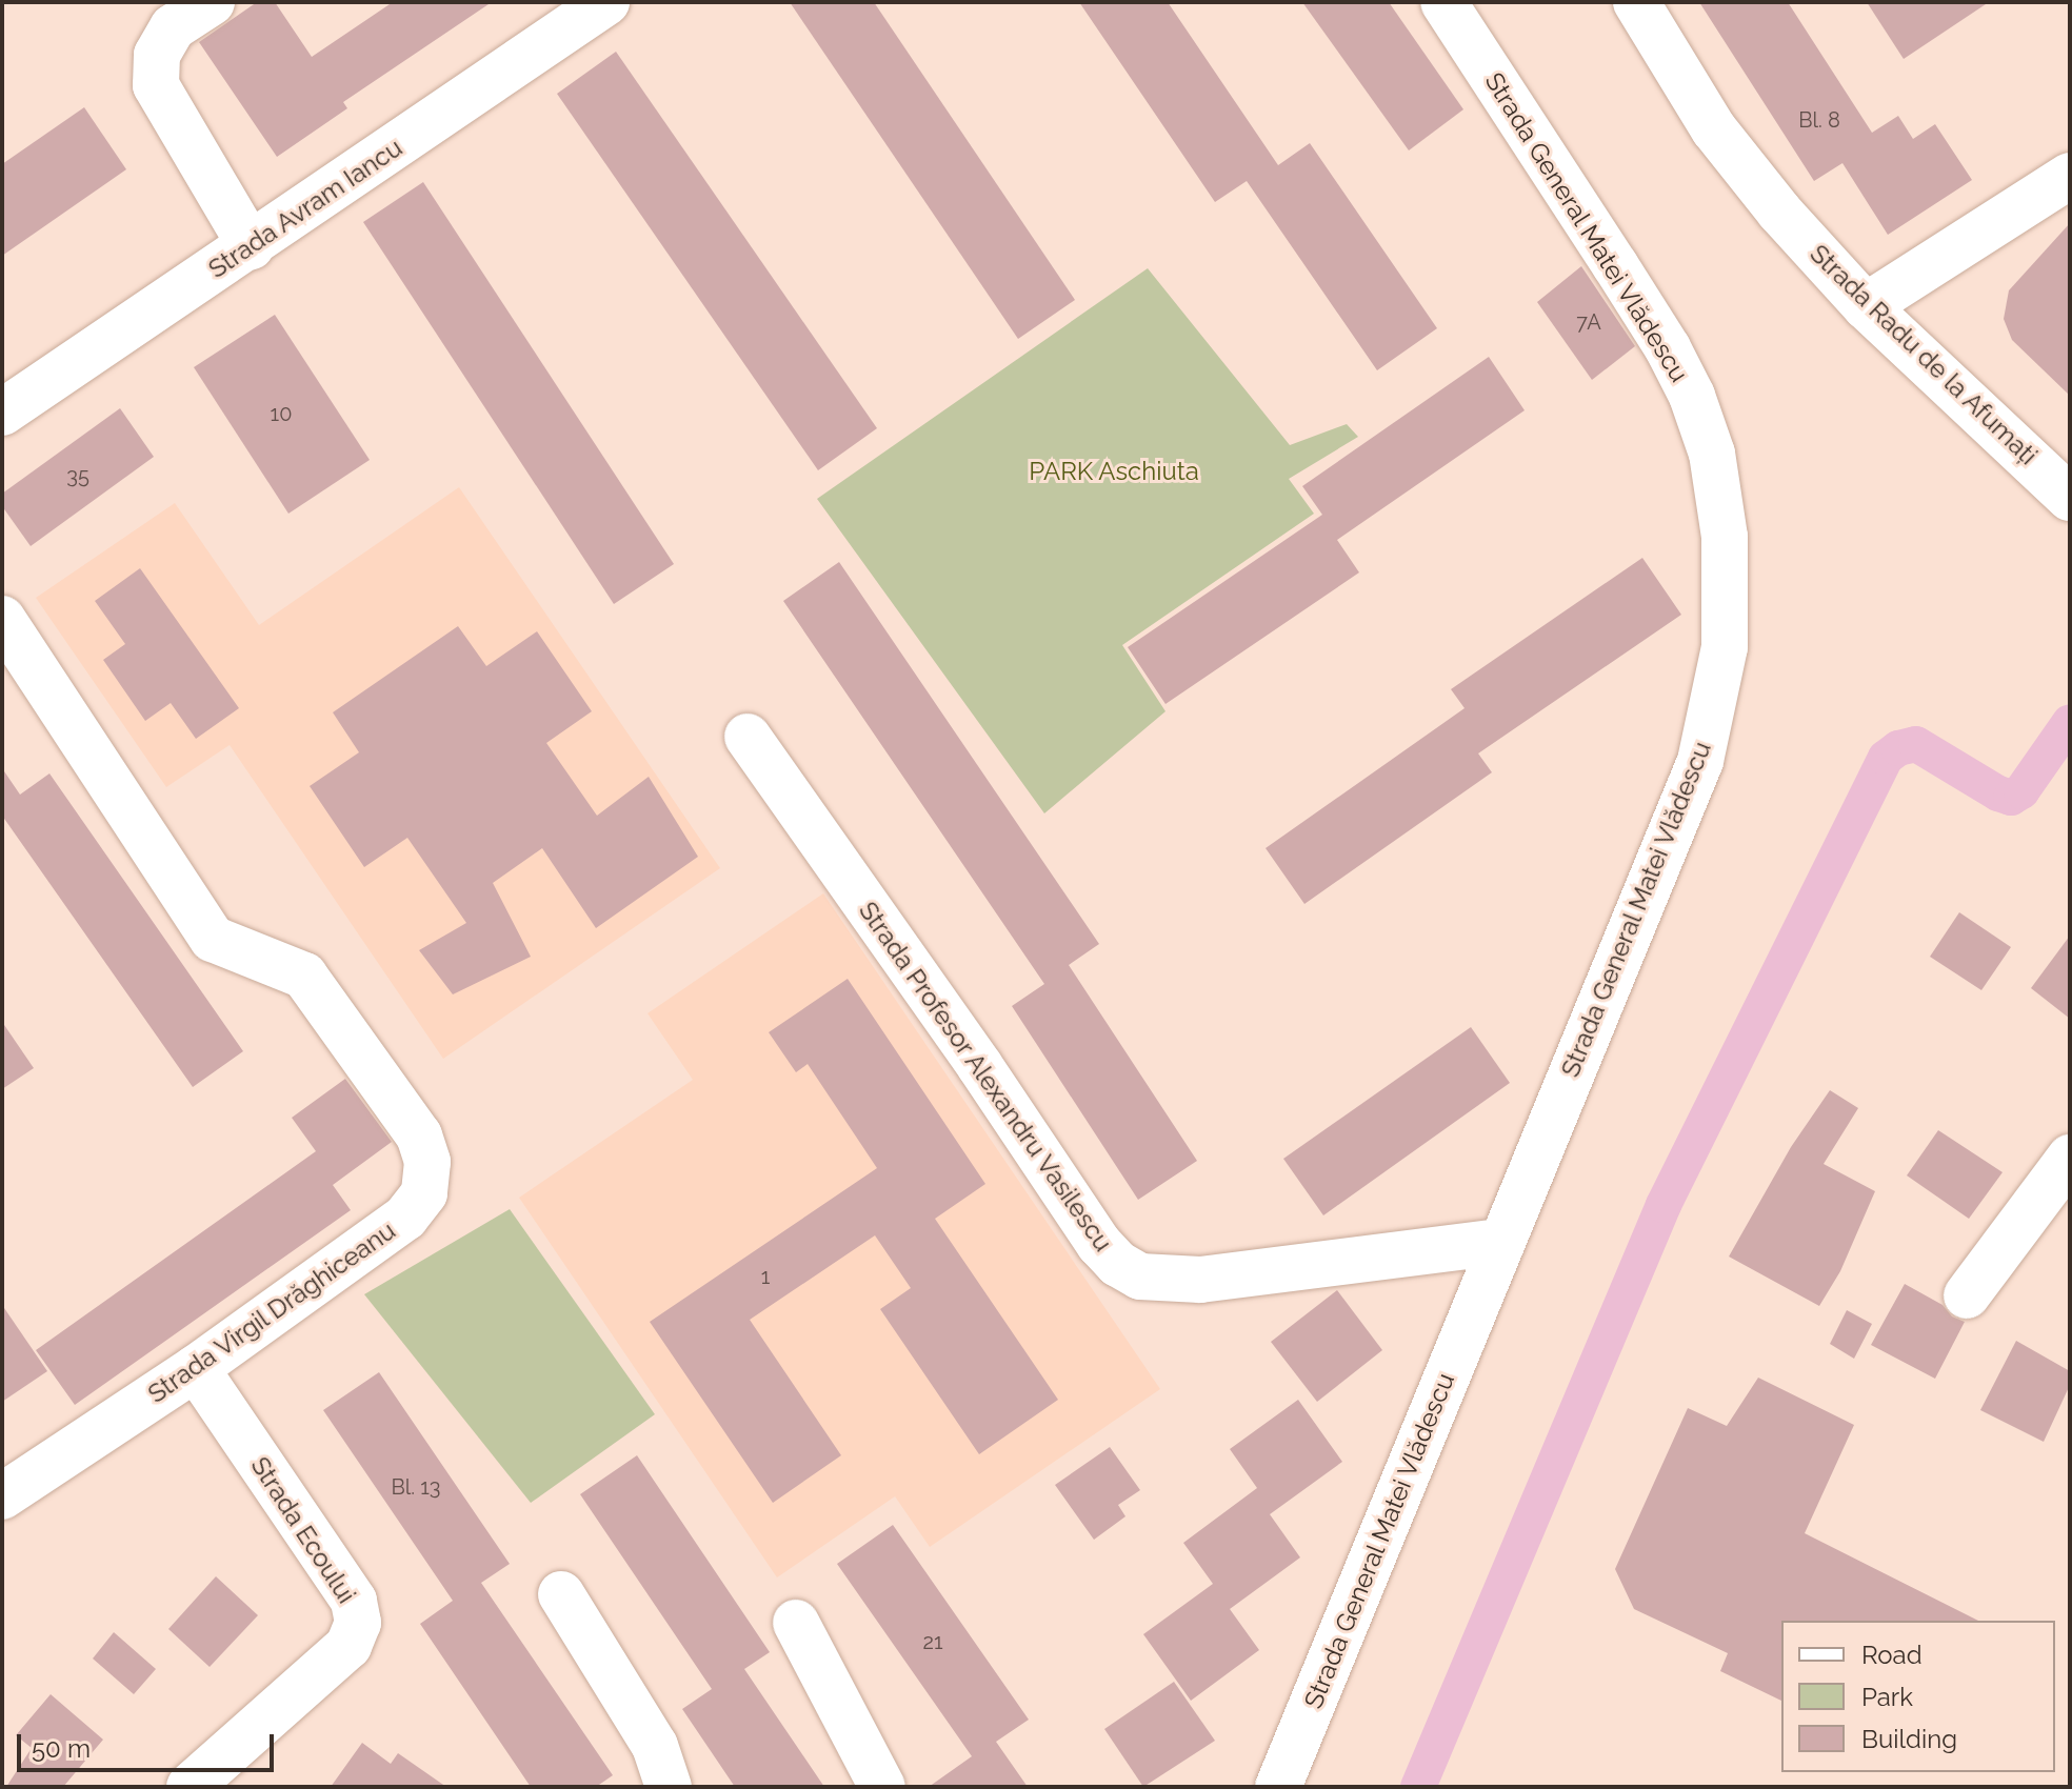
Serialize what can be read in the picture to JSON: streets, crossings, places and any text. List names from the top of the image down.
{
  "streets": {
    "street": [
      "Strada Avram Iancu",
      "Strada General Matei Vlădescu",
      "Strada Radu de la Afumați",
      "Strada Profesor Alexandru Vasilescu",
      "Strada Virgil Drăghiceanu",
      "Strada Ecoului"
    ]
  },
  "crossings": [
    ["Strada General Matei Vlădescu", "Strada Profesor Alexandru Vasilescu"],
    ["Strada Virgil Drăghiceanu", "Strada Ecoului"]
  ],
  "parks": ["PARK Aschiuta"],
  "house_numbers": [
    "Bl. 8",
    "7A",
    "10",
    "35",
    "1",
    "Bl. 13",
    "21"
  ],
  "legend": ["Road", "Park", "Building"],
  "scale_bar": "50 m"
}
